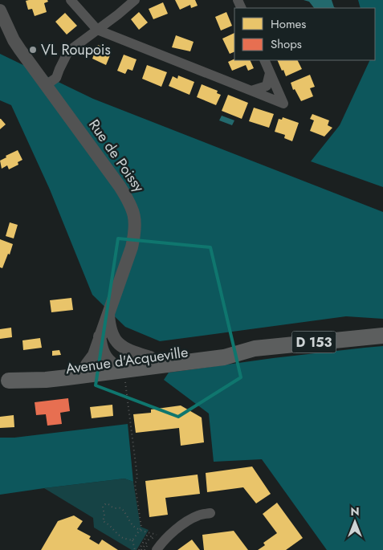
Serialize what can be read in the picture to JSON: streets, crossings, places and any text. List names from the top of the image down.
{
  "streets": {
    "main road": ["D 153", "Avenue d'Acqueville"],
    "street": ["Rue de Poissy"]
  },
  "crossings": [
    ["Rue de Poissy", "Avenue d'Acqueville"],
    ["D 153", "Avenue d'Acqueville"]
  ],
  "places": ["VL Roupois"],
  "legend": ["Homes", "Shops"],
  "north": "top"
}
